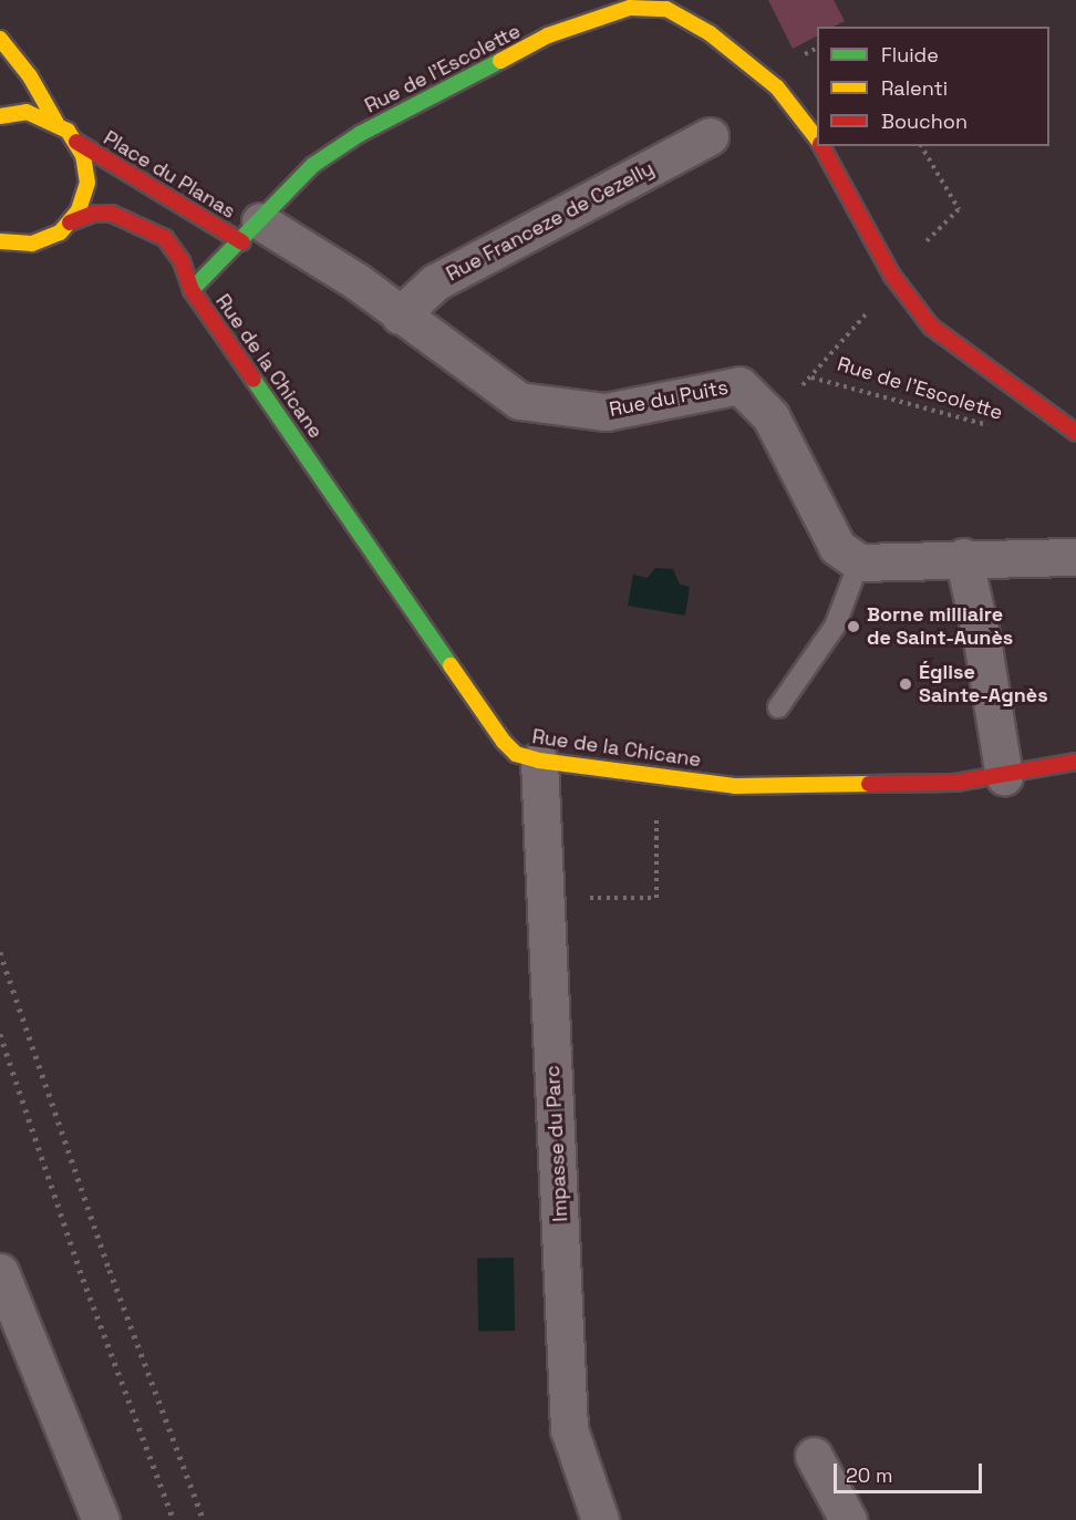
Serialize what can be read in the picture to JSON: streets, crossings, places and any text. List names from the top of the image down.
{
  "streets": {
    "street": [
      "Rue de l'Escolette",
      "Place du Planas",
      "Rue Franceze de Cezelly",
      "Rue de la Chicane",
      "Rue du Puits",
      "Impasse du Parc"
    ]
  },
  "crossings": [
    ["Rue de l'Escolette", "Place du Planas"],
    ["Rue de l'Escolette", "Rue du Puits"],
    ["Place du Planas", "Rue de la Chicane"],
    ["Place du Planas", "Rue du Puits"],
    ["Rue Franceze de Cezelly", "Rue du Puits"],
    ["Rue de la Chicane", "Impasse du Parc"]
  ],
  "places": ["Borne milliaire de Saint-Aunès", "Église Sainte-Agnès"],
  "legend": ["Fluide", "Ralenti", "Bouchon"],
  "scale_bar": "20 m"
}
